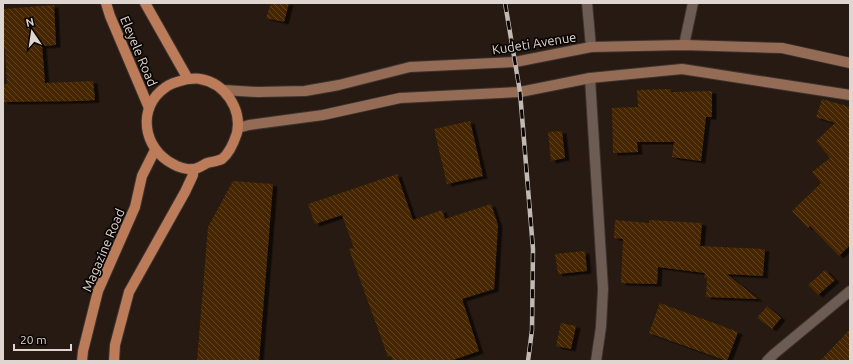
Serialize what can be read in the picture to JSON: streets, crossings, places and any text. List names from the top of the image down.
{
  "streets": {
    "main road": ["Kudeti Avenue", "Eleyele Road", "Magazine Road"]
  },
  "crossings": [
    ["Kudeti Avenue", "Eleyele Road"],
    ["Kudeti Avenue", "Magazine Road"],
    ["Eleyele Road", "Magazine Road"]
  ],
  "scale_bar": "20 m",
  "north": "top"
}
